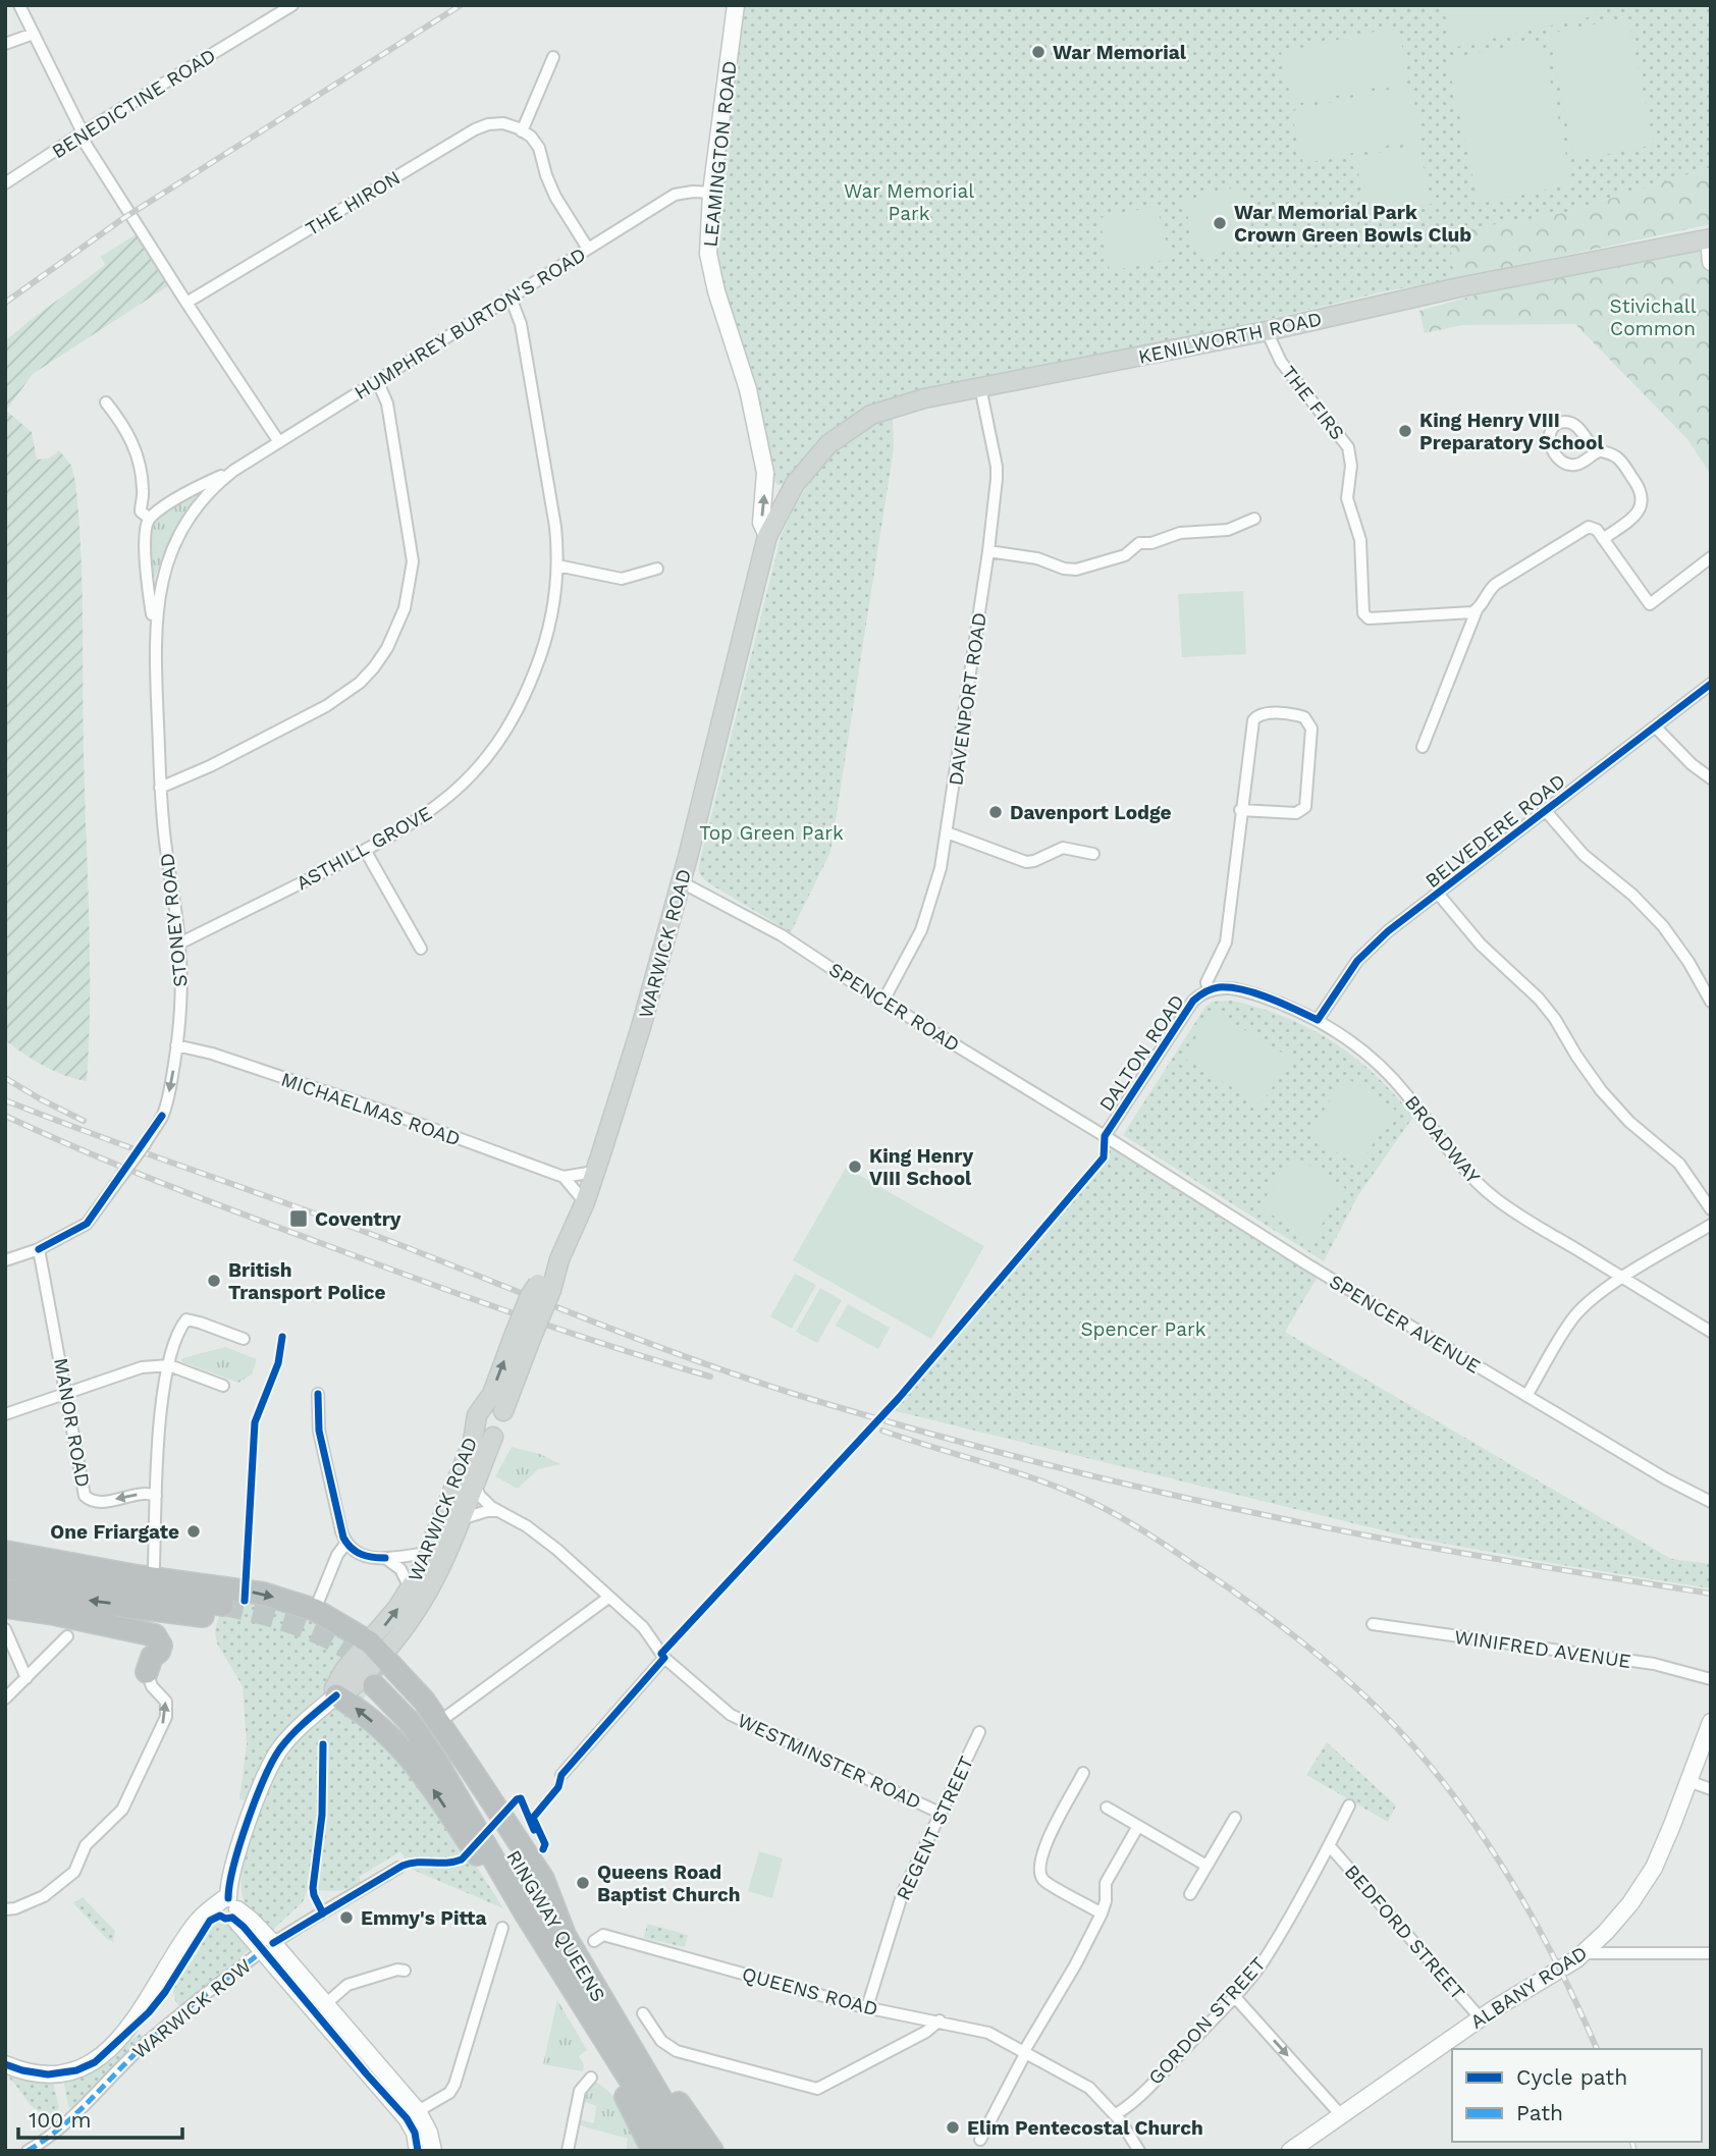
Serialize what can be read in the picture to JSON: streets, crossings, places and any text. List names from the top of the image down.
{
  "streets": {
    "highway": ["RINGWAY QUEENS"],
    "main road": [
      "LEAMINGTON ROAD",
      "KENILWORTH ROAD",
      "WARWICK ROAD",
      "ALBANY ROAD"
    ],
    "street": [
      "BENEDICTINE ROAD",
      "THE HIRON",
      "HUMPHREY BURTON'S ROAD",
      "THE FIRS",
      "DAVENPORT ROAD",
      "BELVEDERE ROAD",
      "ASTHILL GROVE",
      "STONEY ROAD",
      "SPENCER ROAD",
      "DALTON ROAD",
      "MICHAELMAS ROAD",
      "BROADWAY",
      "SPENCER AVENUE",
      "MANOR ROAD",
      "WINIFRED AVENUE",
      "WESTMINSTER ROAD",
      "REGENT STREET",
      "BEDFORD STREET",
      "QUEENS ROAD",
      "WARWICK ROW",
      "GORDON STREET"
    ]
  },
  "crossings": [
    ["LEAMINGTON ROAD", "HUMPHREY BURTON'S ROAD"],
    ["LEAMINGTON ROAD", "WARWICK ROAD"],
    ["HUMPHREY BURTON'S ROAD", "ASTHILL GROVE"],
    ["HUMPHREY BURTON'S ROAD", "STONEY ROAD"],
    ["KENILWORTH ROAD", "THE FIRS"],
    ["KENILWORTH ROAD", "DAVENPORT ROAD"],
    ["KENILWORTH ROAD", "WARWICK ROAD"],
    ["DAVENPORT ROAD", "SPENCER ROAD"],
    ["BELVEDERE ROAD", "BROADWAY"],
    ["ASTHILL GROVE", "STONEY ROAD"],
    ["STONEY ROAD", "MICHAELMAS ROAD"],
    ["STONEY ROAD", "MANOR ROAD"],
    ["WARWICK ROAD", "SPENCER ROAD"],
    ["WARWICK ROAD", "MICHAELMAS ROAD"],
    ["WARWICK ROAD", "WESTMINSTER ROAD"],
    ["WARWICK ROAD", "RINGWAY QUEENS"],
    ["SPENCER ROAD", "DALTON ROAD"],
    ["SPENCER ROAD", "SPENCER AVENUE"],
    ["DALTON ROAD", "BROADWAY"],
    ["DALTON ROAD", "SPENCER AVENUE"],
    ["WESTMINSTER ROAD", "REGENT STREET"],
    ["REGENT STREET", "QUEENS ROAD"],
    ["RINGWAY QUEENS", "QUEENS ROAD"],
    ["BEDFORD STREET", "ALBANY ROAD"],
    ["BEDFORD STREET", "GORDON STREET"],
    ["QUEENS ROAD", "GORDON STREET"]
  ],
  "parks": [
    "War Memorial Park",
    "Stivichall Common",
    "Top Green Park",
    "Spencer Park"
  ],
  "places": {
    "other": [
      "War Memorial",
      "War Memorial Park Crown Green Bowls Club",
      "King Henry VIII Preparatory School",
      "Davenport Lodge",
      "King Henry VIII School",
      "British Transport Police",
      "One Friargate",
      "Queens Road Baptist Church",
      "Emmy's Pitta",
      "Elim Pentecostal Church"
    ],
    "transit": ["Coventry"]
  },
  "legend": ["Cycle path", "Path"],
  "scale_bar": "100 m"
}
